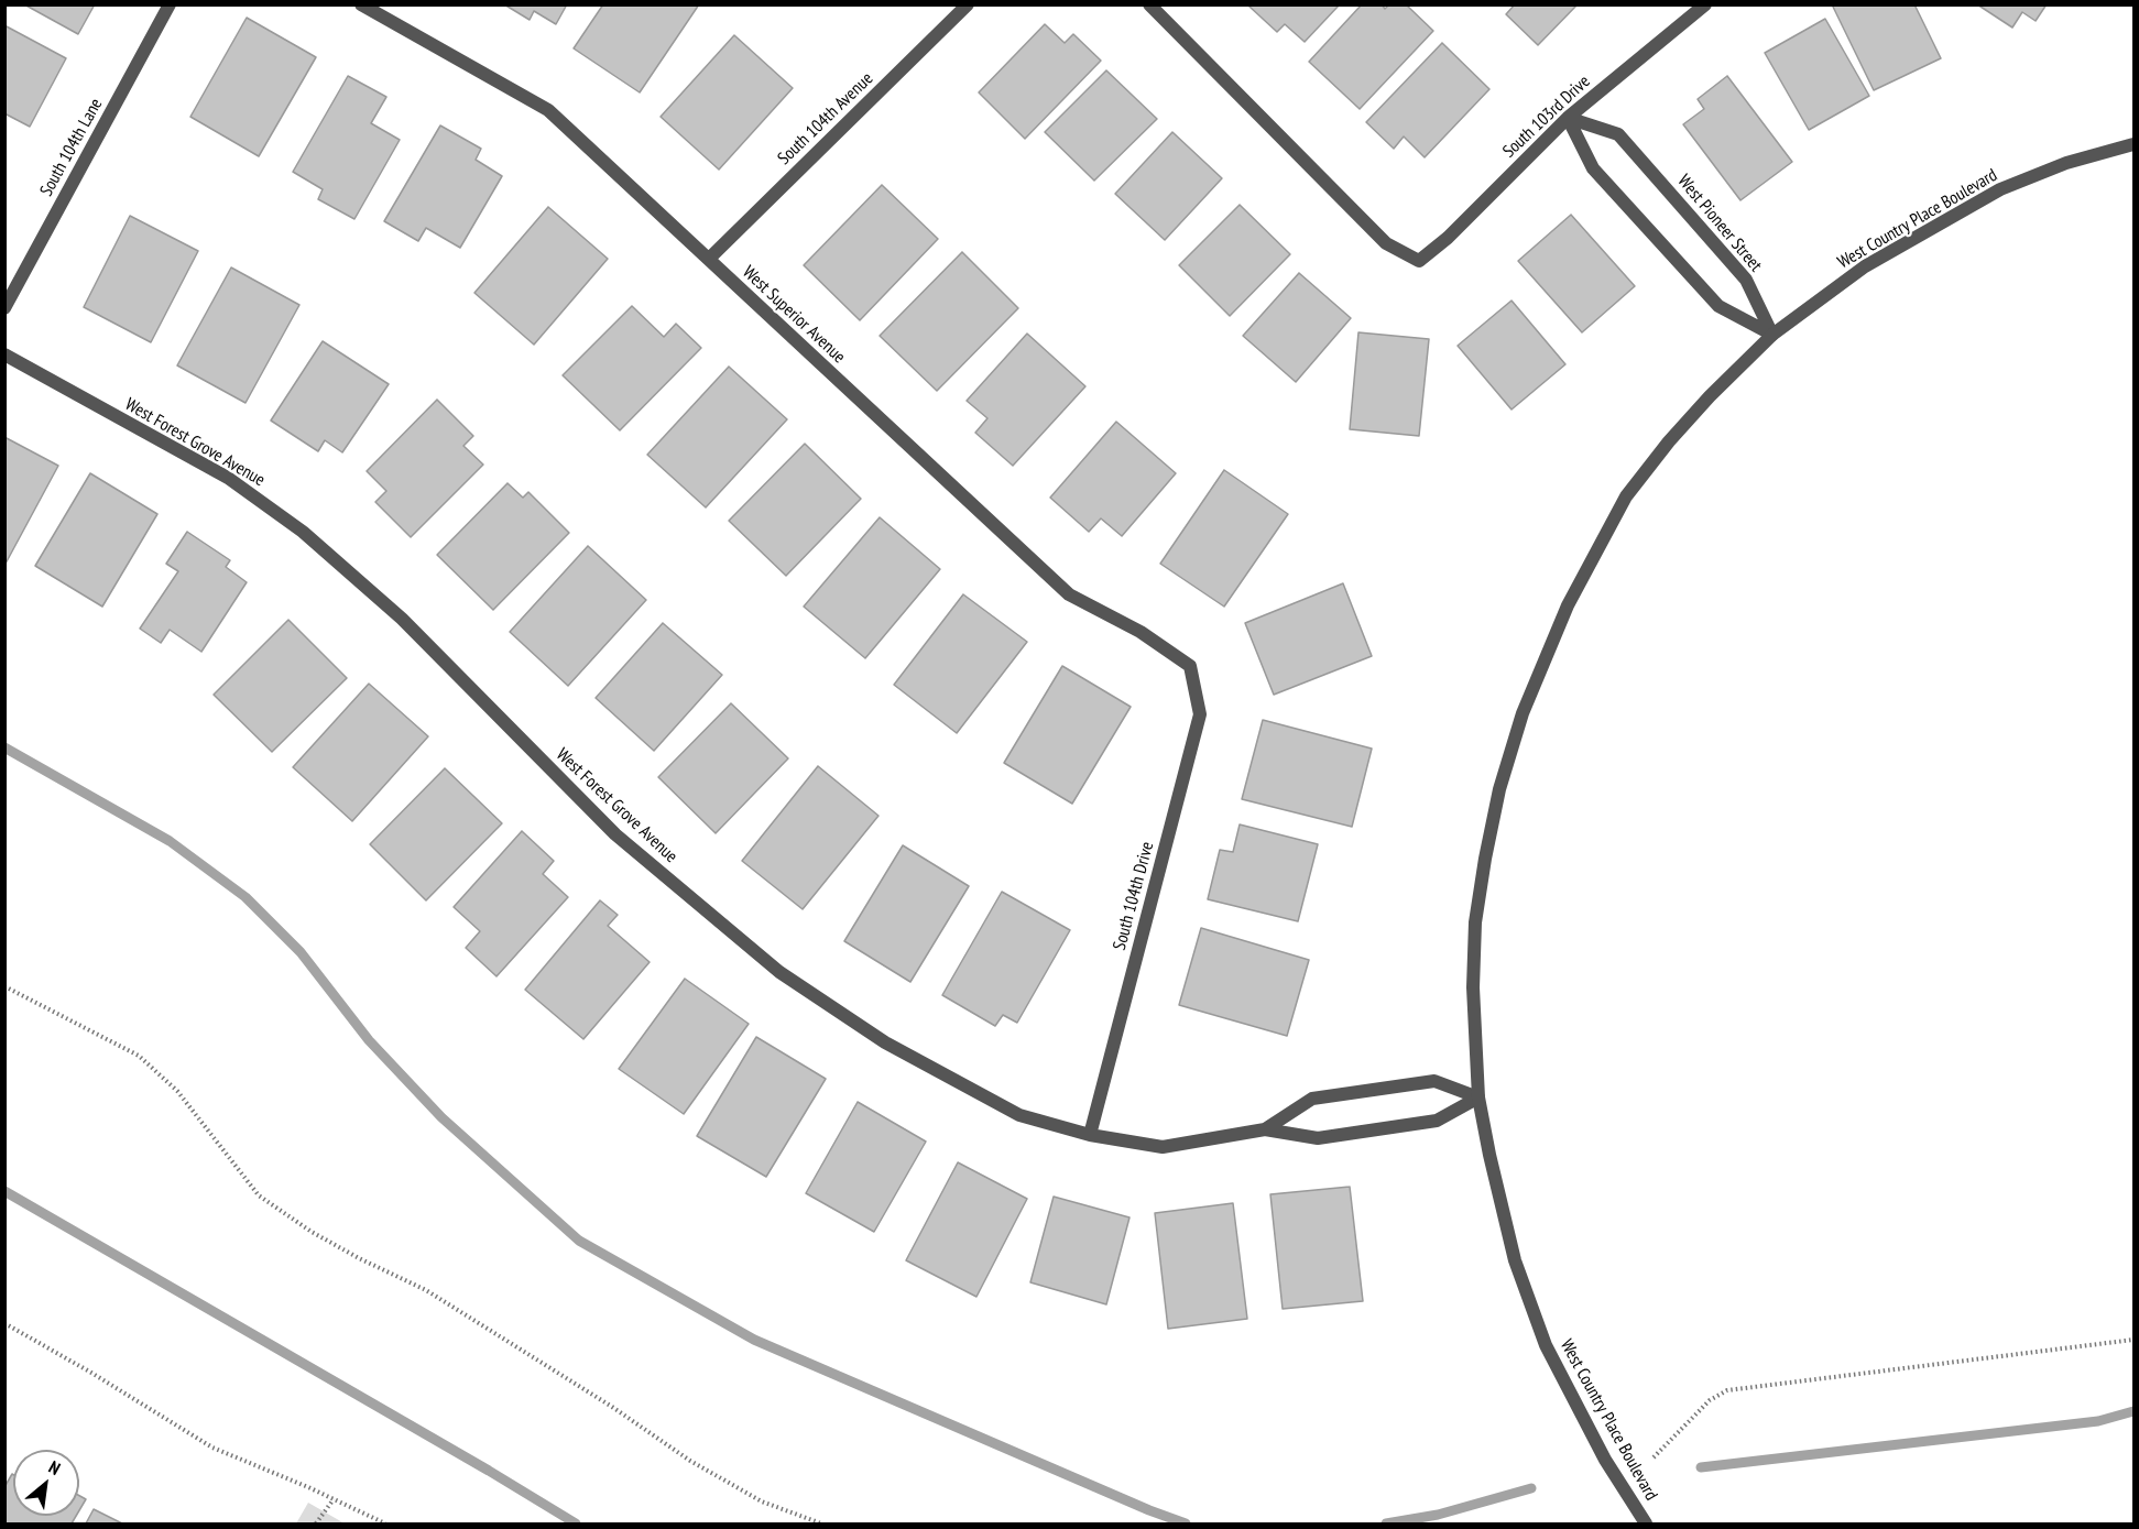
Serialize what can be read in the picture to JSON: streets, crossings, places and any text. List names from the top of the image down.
{
  "streets": {
    "street": [
      "South 103rd Drive",
      "South 104th Avenue",
      "South 104th Lane",
      "West Country Place Boulevard",
      "West Pioneer Street",
      "West Superior Avenue",
      "West Forest Grove Avenue",
      "South 104th Drive"
    ]
  },
  "crossings": [
    ["South 103rd Drive", "West Pioneer Street"],
    ["South 104th Avenue", "West Superior Avenue"],
    ["West Country Place Boulevard", "West Pioneer Street"],
    ["West Country Place Boulevard", "West Forest Grove Avenue"],
    ["West Superior Avenue", "South 104th Drive"],
    ["West Forest Grove Avenue", "South 104th Drive"]
  ],
  "north": "top right"
}
